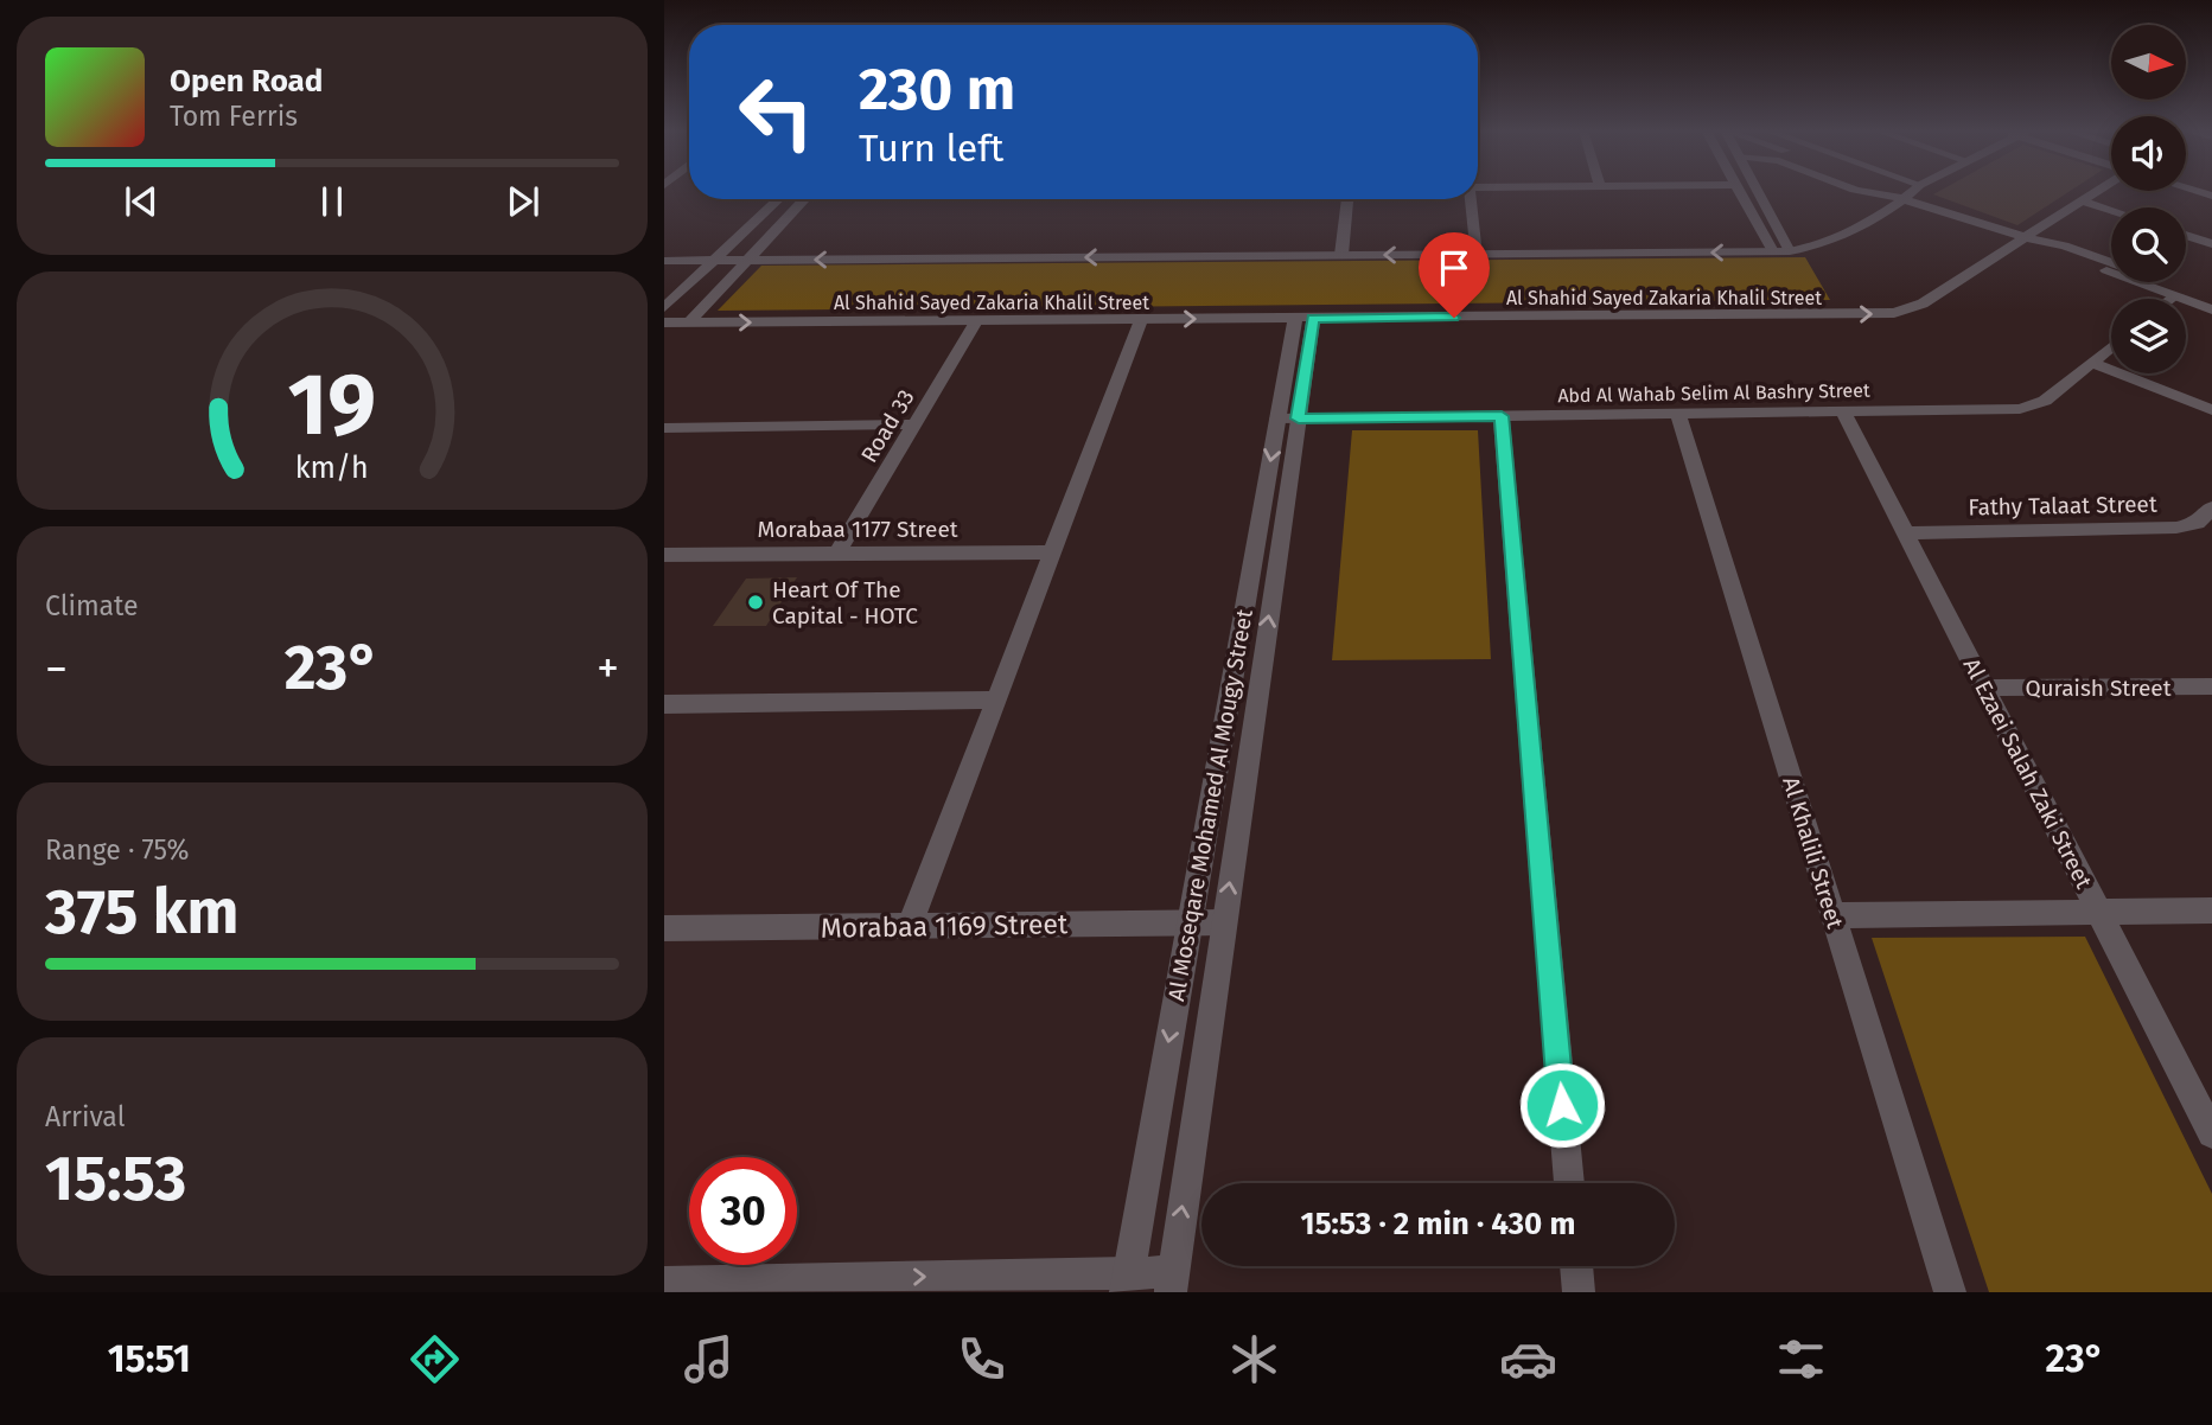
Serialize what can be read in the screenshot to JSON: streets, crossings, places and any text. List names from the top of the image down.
{
  "streets": {
    "street": [
      "Al Shahid Sayed Zakaria Khalil Street",
      "Abd Al Wahab Selim Al Bashry Street",
      "Road 33",
      "Fathy Talaat Street",
      "Morabaa 1177 Street",
      "Quraish Street",
      "Al Ezaei Salah Zaki Street",
      "Al Moseqare Mohamed Al Mougy Street",
      "Al Khalili Street",
      "Morabaa 1169 Street"
    ]
  },
  "crossings": [
    ["Al Shahid Sayed Zakaria Khalil Street", "Road 33"],
    ["Al Shahid Sayed Zakaria Khalil Street", "Al Moseqare Mohamed Al Mougy Street"],
    ["Abd Al Wahab Selim Al Bashry Street", "Al Ezaei Salah Zaki Street"],
    ["Abd Al Wahab Selim Al Bashry Street", "Al Moseqare Mohamed Al Mougy Street"],
    ["Abd Al Wahab Selim Al Bashry Street", "Al Khalili Street"],
    ["Road 33", "Morabaa 1177 Street"],
    ["Fathy Talaat Street", "Al Ezaei Salah Zaki Street"],
    ["Quraish Street", "Al Ezaei Salah Zaki Street"],
    ["Al Moseqare Mohamed Al Mougy Street", "Morabaa 1169 Street"]
  ],
  "places": ["Heart Of The Capital - HOTC"],
  "north": "right",
  "page": {
    "turn": ["230 m", "Turn left"],
    "song": ["Open Road", "Tom Ferris"],
    "tile": [
      "Climate",
      ["Range · 75%", "375 km"],
      ["Arrival", "15:53"]
    ],
    "heat": ["−", "23°", "+"],
    "limit": "30",
    "trip": "15:53 · 2 min · 430 m",
    "tabs": ["15:51", "23°"],
    "gauge": ["19", "km/h"]
  }
}
